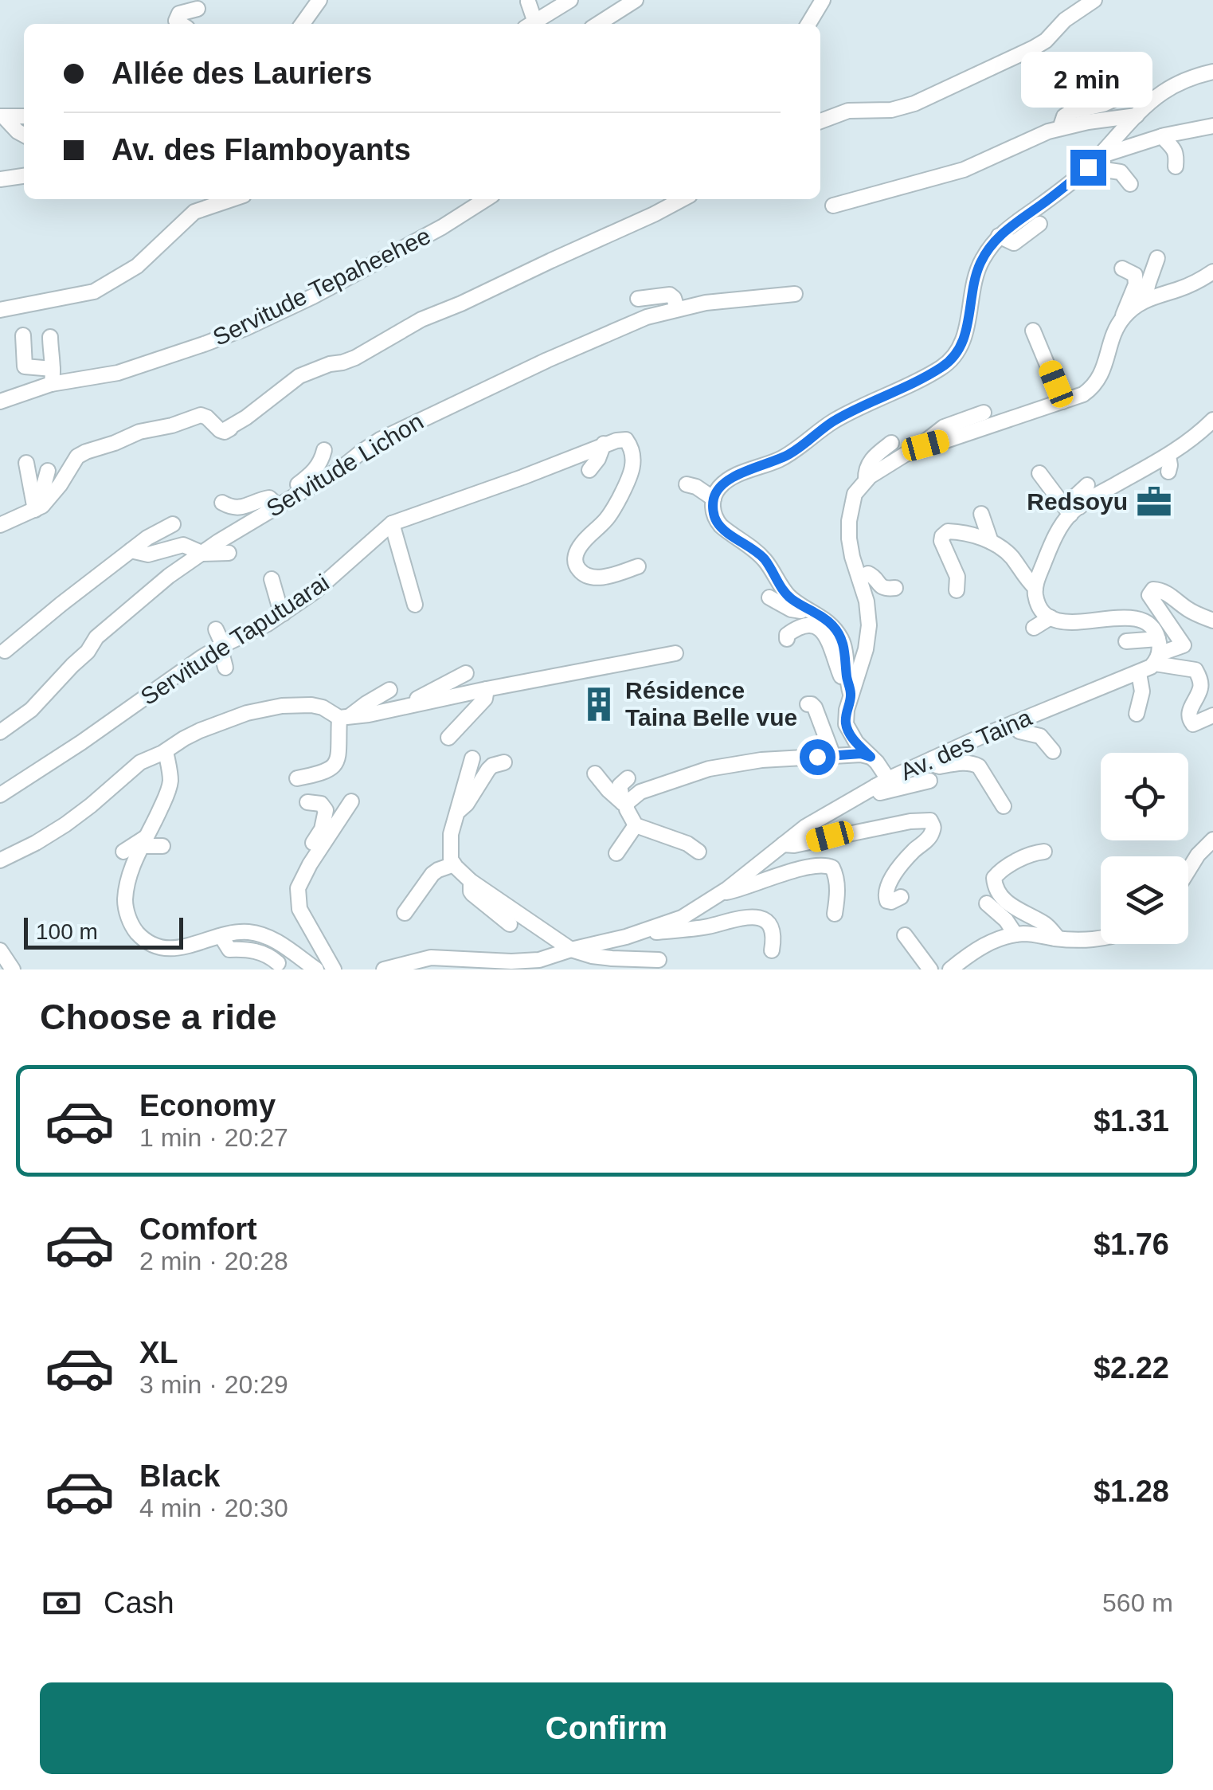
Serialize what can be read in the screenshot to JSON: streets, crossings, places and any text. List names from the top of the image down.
{
  "streets": {
    "street": [
      "Servitude Tepaheehee",
      "Servitude Lichon",
      "Servitude Taputuarai",
      "Av. des Taina"
    ]
  },
  "places": {
    "office": ["Redsoyu"],
    "building": ["Résidence Taina Belle vue"]
  },
  "scale_bar": "100 m",
  "page": {
    "banner": ["Allée des Lauriers", "Av. des Flamboyants"],
    "bubble": "2 min",
    "scale": "100 m",
    "heading": "Choose a ride",
    "list": [
      {
        "name": "Economy",
        "note": "1 min · 20:27",
        "value": "$1.31"
      },
      {
        "name": "Comfort",
        "note": "2 min · 20:28",
        "value": "$1.76"
      },
      {
        "name": "XL",
        "note": "3 min · 20:29",
        "value": "$2.22"
      },
      {
        "name": "Black",
        "note": "4 min · 20:30",
        "value": "$1.28"
      }
    ],
    "pay": ["Cash", "560 m"],
    "buttons": "Confirm"
  }
}
